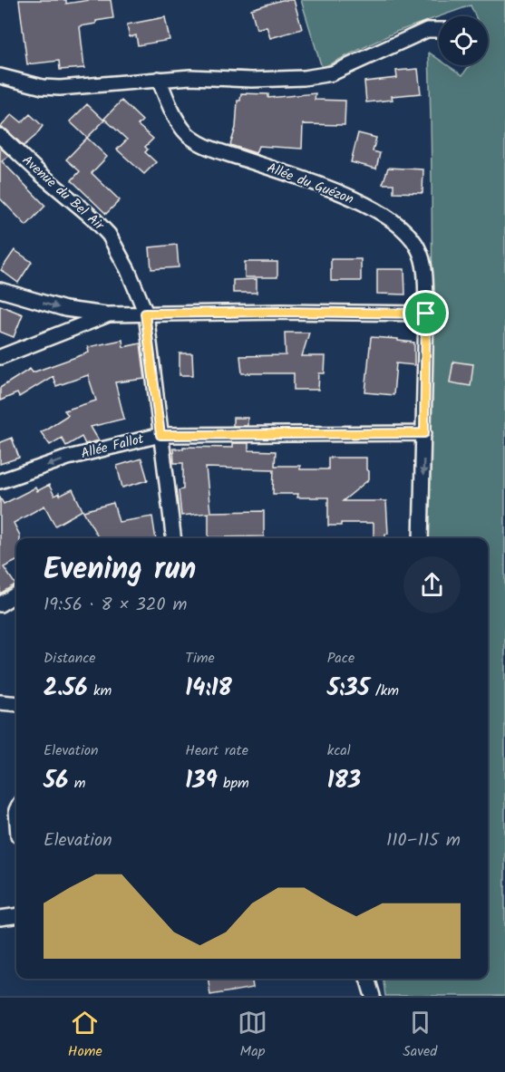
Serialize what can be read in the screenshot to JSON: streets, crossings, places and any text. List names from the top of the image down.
{
  "streets": {
    "street": ["Allée du Guézon", "Avenue du Bel Air", "Allée Fallot"]
  },
  "crossings": [
    ["Allée du Guézon", "Allée Fallot"],
    ["Avenue du Bel Air", "Allée Fallot"]
  ],
  "page": {
    "heading": ["Evening run", "19:56 · 8 × 320 m"],
    "stats": [
      ["Distance", "2.56 km"],
      ["Time", "14:18"],
      ["Pace", "5:35 /km"],
      ["Elevation", "56 m"],
      ["Heart rate", "139 bpm"],
      ["kcal", "183"]
    ],
    "chart": ["Elevation", "110–115 m"],
    "tabs": ["Home", "Map", "Saved"]
  }
}
